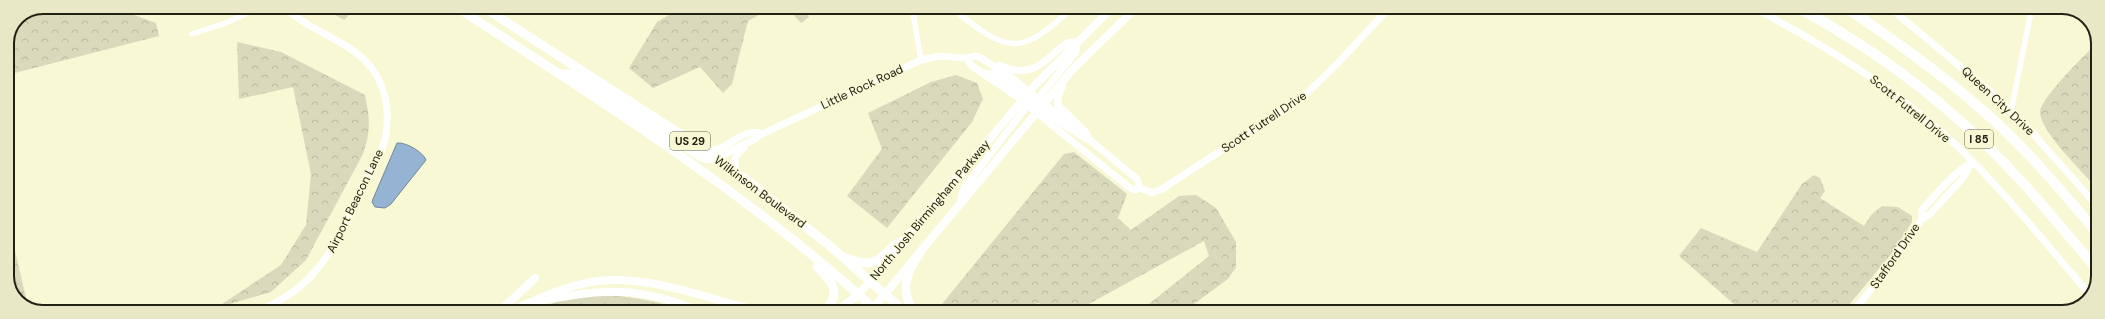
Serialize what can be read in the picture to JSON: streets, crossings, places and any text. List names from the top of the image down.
{
  "streets": {
    "highway": ["I 85"],
    "main road": ["US 29", "Wilkinson Boulevard", "North Josh Birmingham Parkway"],
    "street": [
      "Little Rock Road",
      "Queen City Drive",
      "Scott Futrell Drive",
      "Airport Beacon Lane",
      "Stafford Drive"
    ]
  },
  "crossings": [
    ["Little Rock Road", "Scott Futrell Drive"],
    ["Little Rock Road", "Wilkinson Boulevard"],
    ["Little Rock Road", "North Josh Birmingham Parkway"],
    ["Scott Futrell Drive", "North Josh Birmingham Parkway"],
    ["Scott Futrell Drive", "Stafford Drive"],
    ["Wilkinson Boulevard", "North Josh Birmingham Parkway"]
  ]
}
